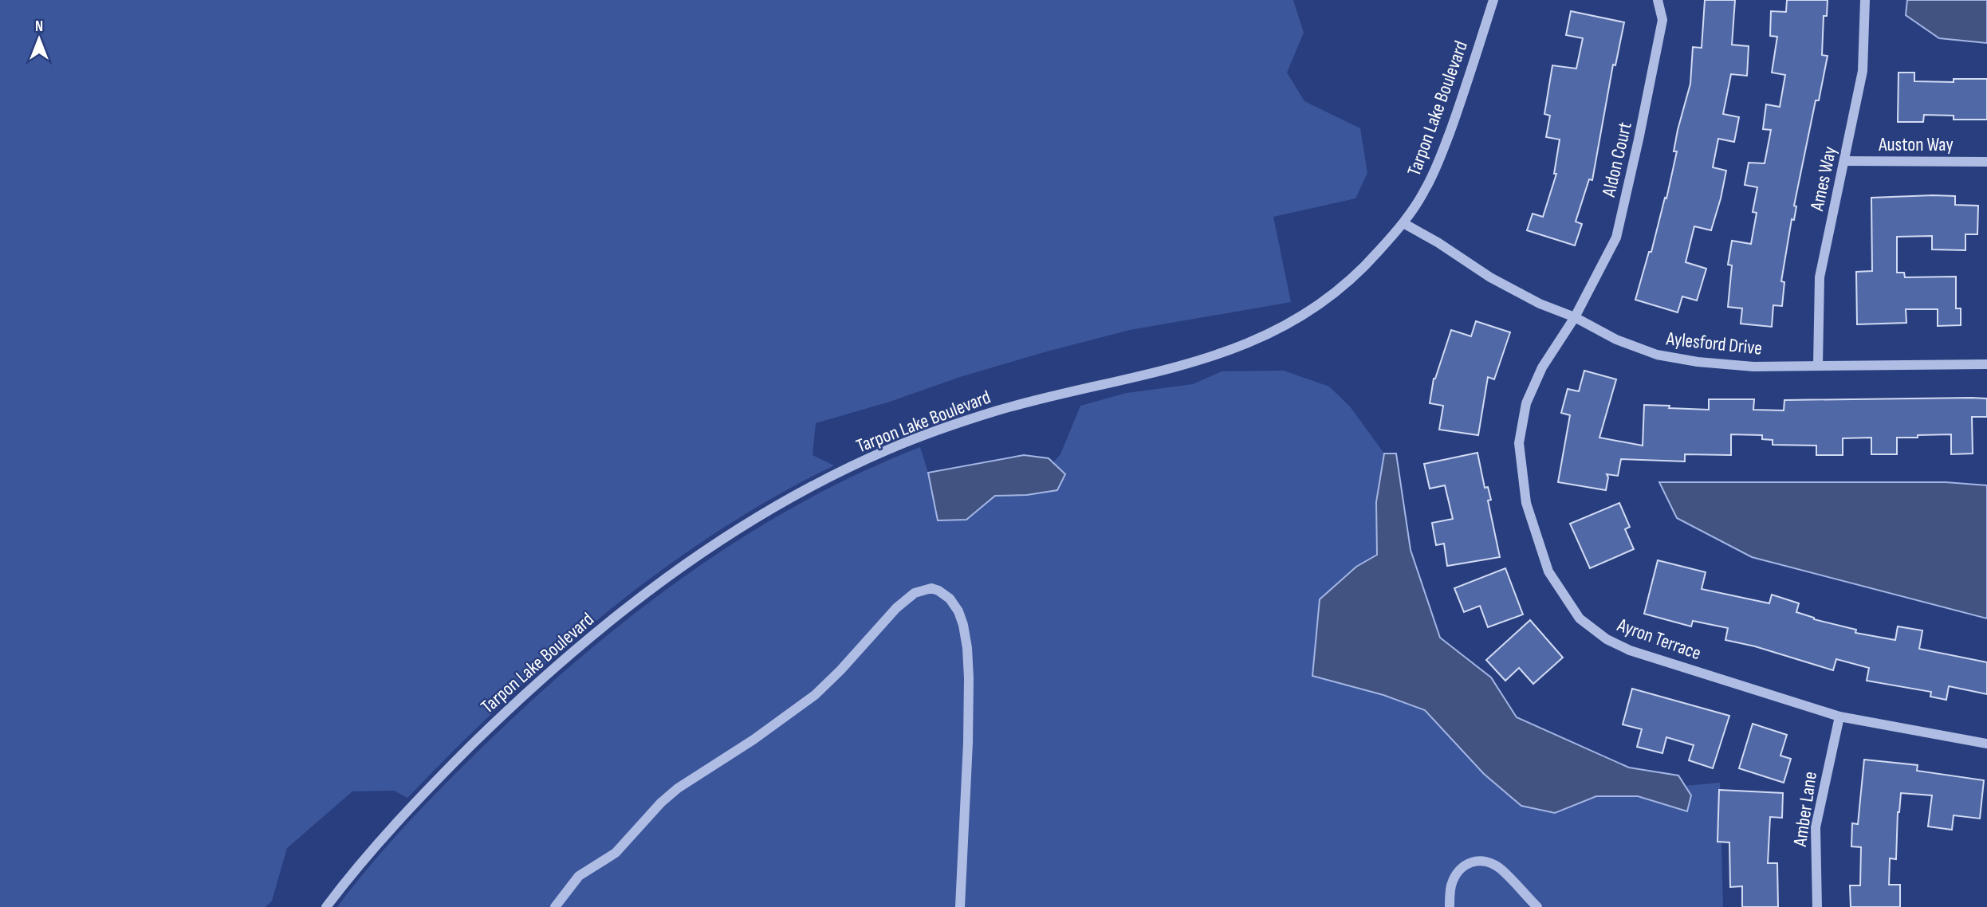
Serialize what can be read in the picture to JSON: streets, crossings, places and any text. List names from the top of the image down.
{
  "streets": {
    "street": [
      "Tarpon Lake Boulevard",
      "Auston Way",
      "Aldon Court",
      "Ames Way",
      "Aylesford Drive",
      "Ayron Terrace",
      "Amber Lane"
    ]
  },
  "crossings": [
    ["Tarpon Lake Boulevard", "Aylesford Drive"],
    ["Auston Way", "Ames Way"],
    ["Aldon Court", "Aylesford Drive"],
    ["Aldon Court", "Ayron Terrace"],
    ["Ames Way", "Aylesford Drive"],
    ["Aylesford Drive", "Ayron Terrace"],
    ["Ayron Terrace", "Amber Lane"]
  ],
  "north": "top"
}
